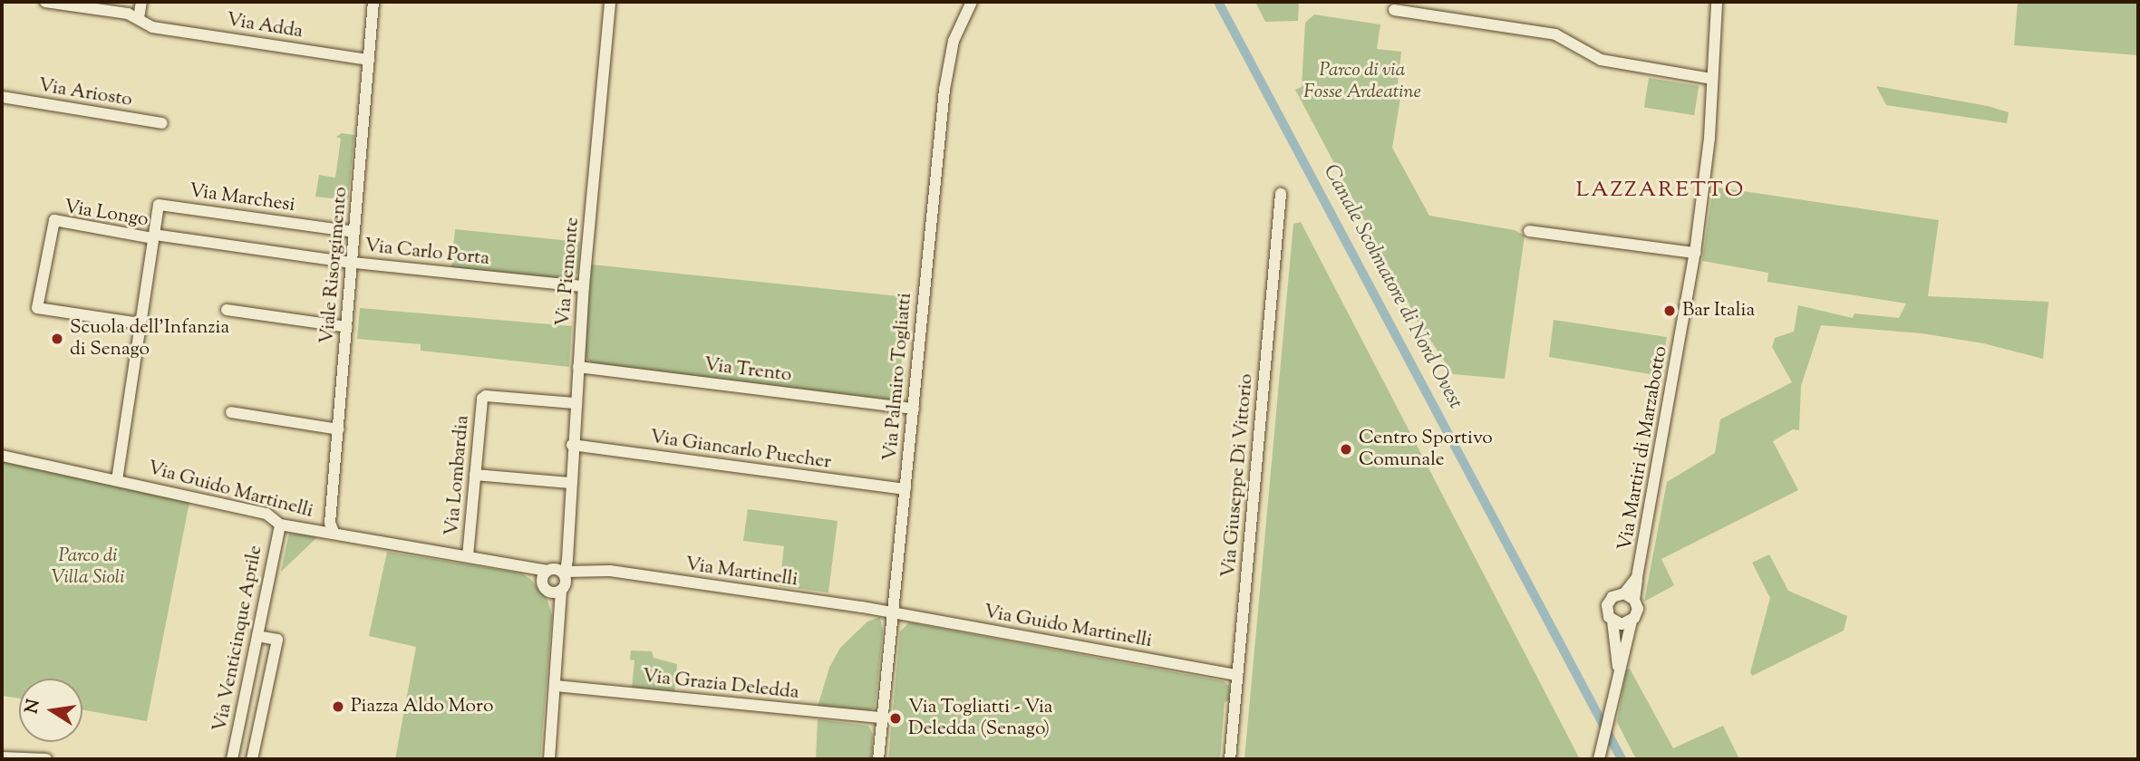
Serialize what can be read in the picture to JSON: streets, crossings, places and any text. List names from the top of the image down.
{
  "streets": {
    "street": [
      "Via Adda",
      "Via Ariosto",
      "Via Marchesi",
      "Via Longo",
      "Via Carlo Porta",
      "Viale Risorgimento",
      "Via Piemonte",
      "Via Trento",
      "Via Palmiro Togliatti",
      "Via Martiri di Marzabotto",
      "Via Giancarlo Puecher",
      "Via Lombardia",
      "Via Giuseppe Di Vittorio",
      "Via Guido Martinelli",
      "Via Martinelli",
      "Via Venticinque Aprile",
      "Via Grazia Deledda"
    ]
  },
  "crossings": [
    ["Via Adda", "Viale Risorgimento"],
    ["Via Marchesi", "Via Longo"],
    ["Via Marchesi", "Via Carlo Porta"],
    ["Via Marchesi", "Viale Risorgimento"],
    ["Via Longo", "Via Carlo Porta"],
    ["Via Carlo Porta", "Viale Risorgimento"],
    ["Via Carlo Porta", "Via Piemonte"],
    ["Viale Risorgimento", "Via Guido Martinelli"],
    ["Via Piemonte", "Via Trento"],
    ["Via Piemonte", "Via Giancarlo Puecher"],
    ["Via Piemonte", "Via Lombardia"],
    ["Via Trento", "Via Palmiro Togliatti"],
    ["Via Palmiro Togliatti", "Via Giancarlo Puecher"],
    ["Via Palmiro Togliatti", "Via Guido Martinelli"],
    ["Via Palmiro Togliatti", "Via Martinelli"],
    ["Via Palmiro Togliatti", "Via Grazia Deledda"],
    ["Via Lombardia", "Via Guido Martinelli"],
    ["Via Giuseppe Di Vittorio", "Via Guido Martinelli"],
    ["Via Guido Martinelli", "Via Martinelli"],
    ["Via Guido Martinelli", "Via Venticinque Aprile"]
  ],
  "districts": ["LAZZARETTO"],
  "water": ["Canale Scolmatore di Nord Ovest"],
  "parks": ["Parco di via Fosse Ardeatine", "Parco di Villa Sioli"],
  "places": [
    "Bar Italia",
    "Scuola dell'Infanzia di Senago",
    "Centro Sportivo Comunale",
    "Piazza Aldo Moro",
    "Via Togliatti - Via Deledda (Senago)"
  ],
  "north": "left"
}
